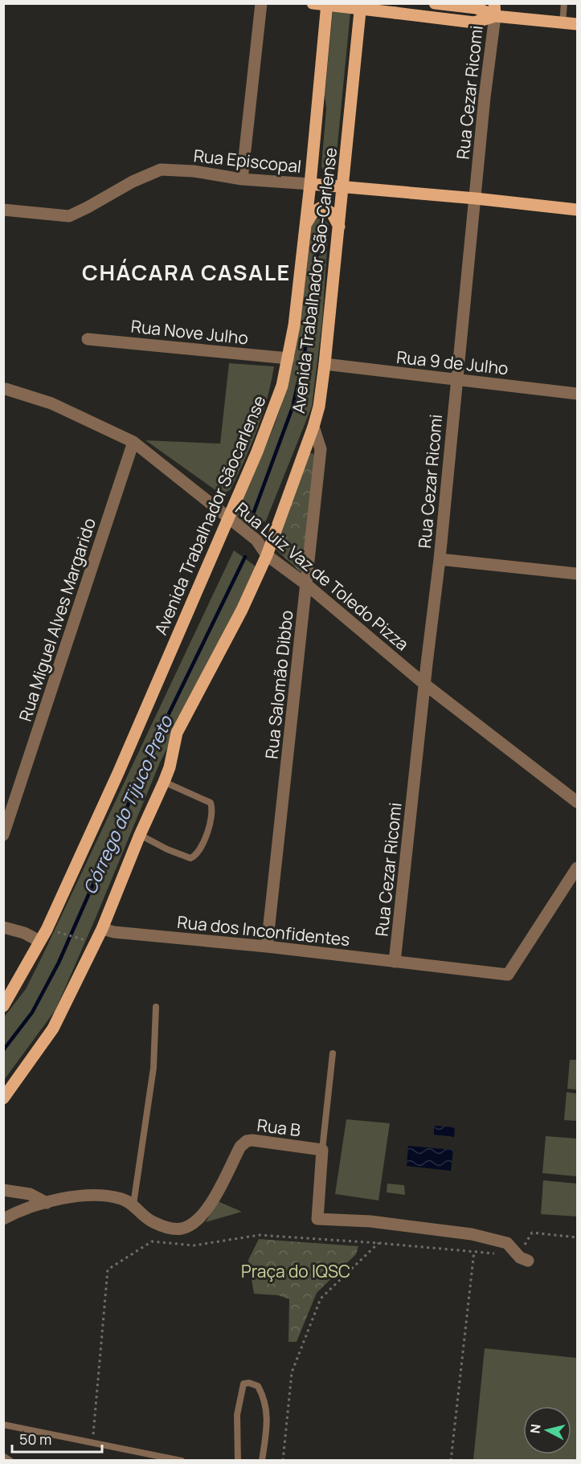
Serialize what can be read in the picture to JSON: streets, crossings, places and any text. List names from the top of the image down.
{
  "streets": {
    "main road": ["Rua Episcopal", "Avenida Trabalhador São-Carlense", "Avenida Trabalhador Sãocarlense"],
    "street": [
      "Rua Cezar Ricomi",
      "Rua Nove Julho",
      "Rua 9 de Julho",
      "Rua Luiz Vaz de Toledo Pizza",
      "Rua Miguel Alves Margarido",
      "Rua Salomão Dibbo",
      "Rua dos Inconfidentes",
      "Rua B"
    ]
  },
  "crossings": [
    ["Rua Cezar Ricomi", "Rua Episcopal"],
    ["Rua Cezar Ricomi", "Rua 9 de Julho"],
    ["Rua Cezar Ricomi", "Rua Luiz Vaz de Toledo Pizza"],
    ["Rua Cezar Ricomi", "Rua dos Inconfidentes"],
    ["Rua Episcopal", "Avenida Trabalhador São-Carlense"],
    ["Rua Episcopal", "Avenida Trabalhador Sãocarlense"],
    ["Avenida Trabalhador São-Carlense", "Rua 9 de Julho"],
    ["Avenida Trabalhador São-Carlense", "Rua Luiz Vaz de Toledo Pizza"],
    ["Avenida Trabalhador São-Carlense", "Rua Salomão Dibbo"],
    ["Avenida Trabalhador São-Carlense", "Rua dos Inconfidentes"],
    ["Rua Nove Julho", "Avenida Trabalhador Sãocarlense"],
    ["Avenida Trabalhador Sãocarlense", "Rua Luiz Vaz de Toledo Pizza"],
    ["Rua Luiz Vaz de Toledo Pizza", "Rua Miguel Alves Margarido"],
    ["Rua Luiz Vaz de Toledo Pizza", "Rua Salomão Dibbo"],
    ["Rua Salomão Dibbo", "Rua dos Inconfidentes"]
  ],
  "districts": ["CHÁCARA CASALE"],
  "water": ["Córrego do Tijuco Preto"],
  "parks": ["Praça do IQSC"],
  "scale_bar": "50 m",
  "north": "left"
}
